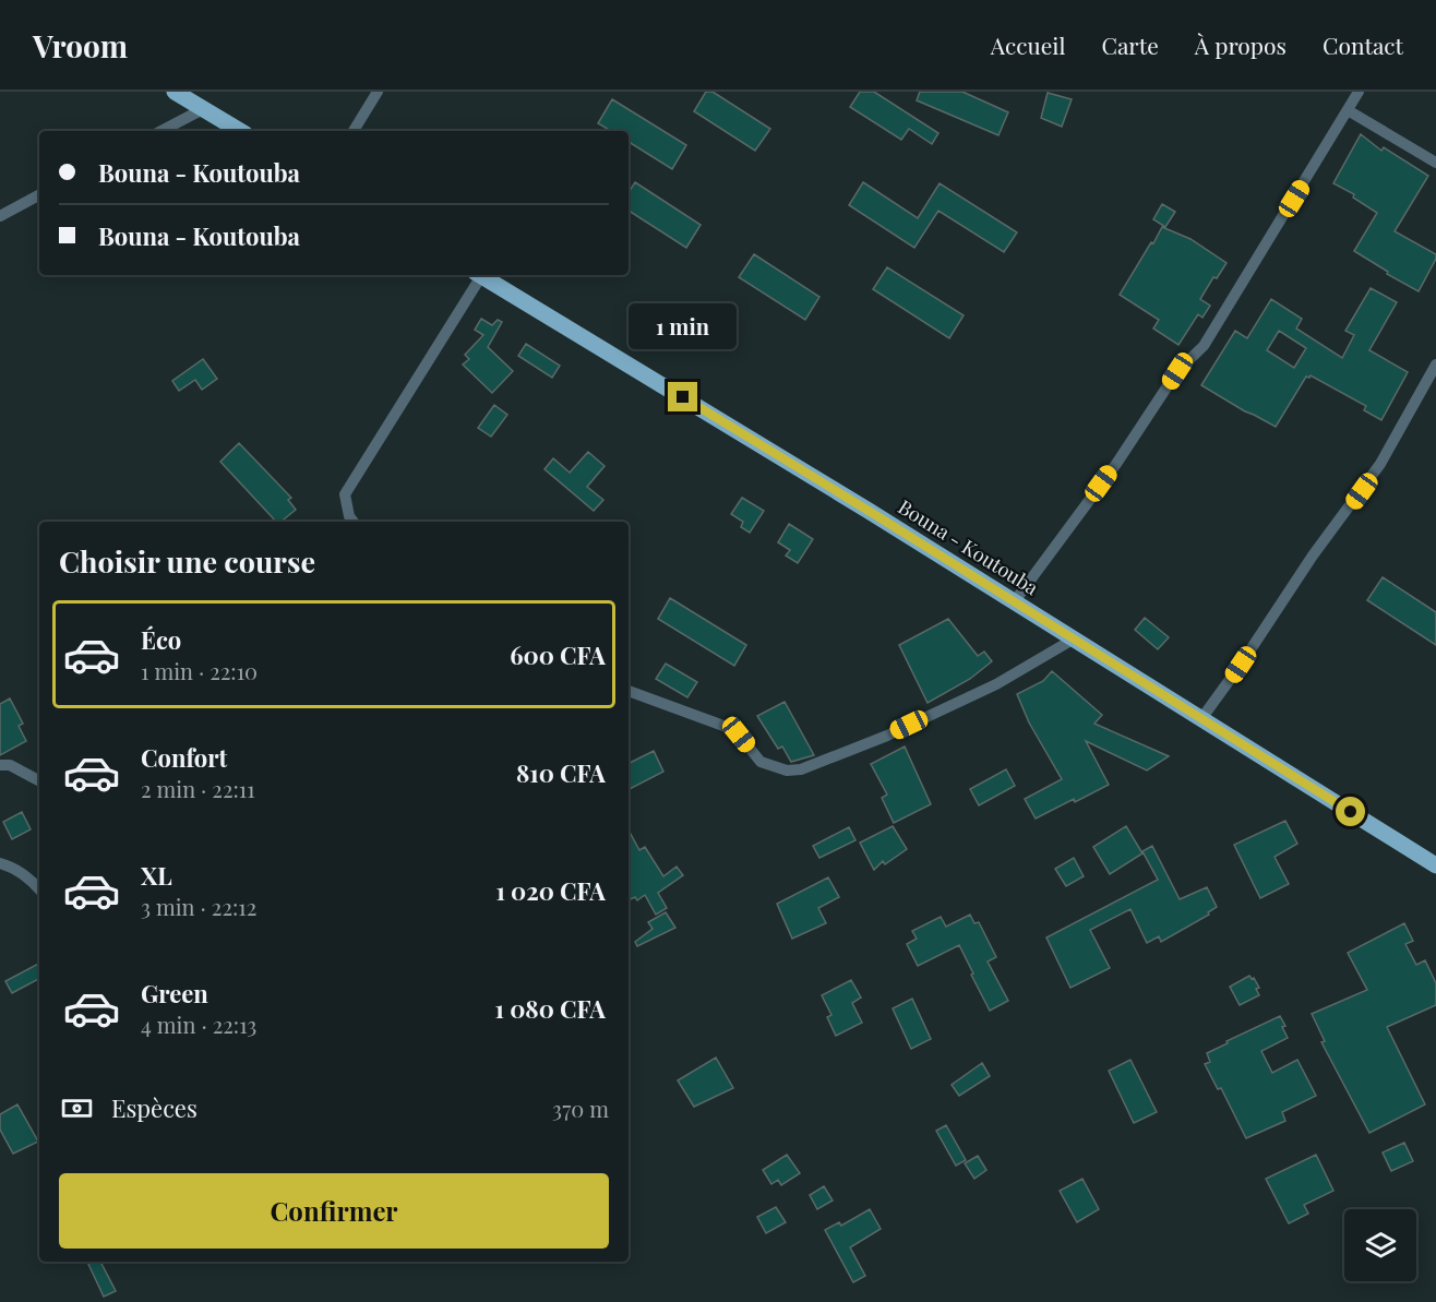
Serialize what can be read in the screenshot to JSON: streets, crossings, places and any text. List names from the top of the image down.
{
  "streets": {
    "main road": ["Bouna - Koutouba"]
  },
  "page": {
    "header": "Vroom",
    "nav": [
      "Accueil",
      "Carte",
      "À propos",
      "Contact"
    ],
    "banner": ["Bouna - Koutouba", "Bouna - Koutouba"],
    "bubble": "1 min",
    "heading": "Choisir une course",
    "list": [
      {
        "name": "Éco",
        "note": "1 min · 22:10",
        "value": "600 CFA"
      },
      {
        "name": "Confort",
        "note": "2 min · 22:11",
        "value": "810 CFA"
      },
      {
        "name": "XL",
        "note": "3 min · 22:12",
        "value": "1 020 CFA"
      },
      {
        "name": "Green",
        "note": "4 min · 22:13",
        "value": "1 080 CFA"
      }
    ],
    "pay": ["Espèces", "370 m"],
    "buttons": "Confirmer"
  }
}
